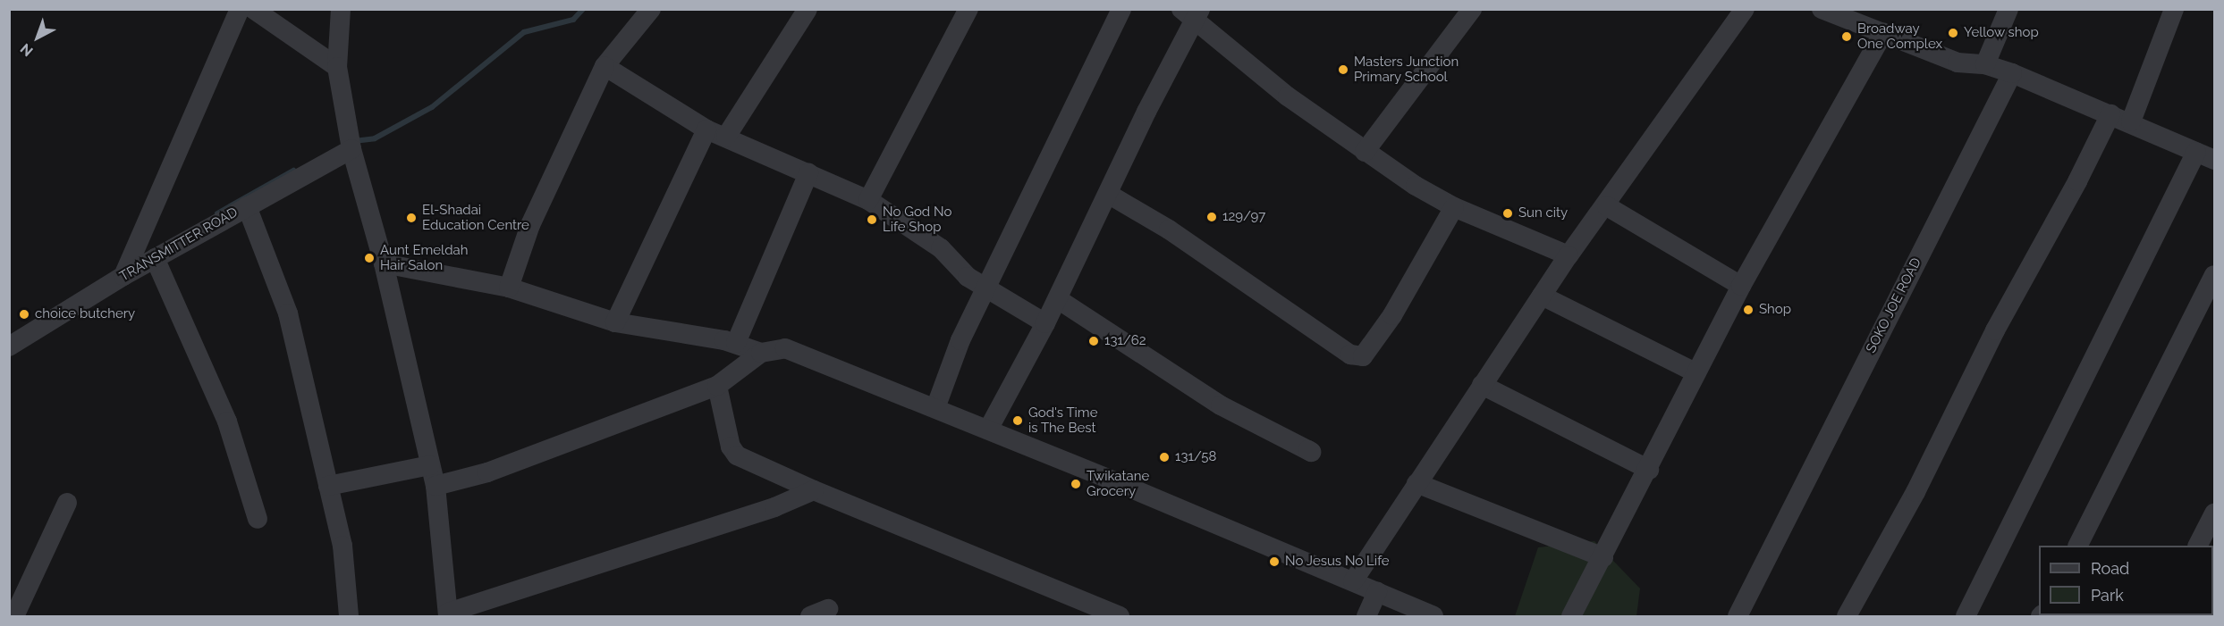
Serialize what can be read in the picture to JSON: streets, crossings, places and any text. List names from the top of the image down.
{
  "streets": {
    "street": ["TRANSMITTER ROAD", "SOKO JOE ROAD"]
  },
  "places": [
    "Yellow shop",
    "Broadway One Complex",
    "Masters Junction Primary School",
    "Sun city",
    "129/97",
    "El-Shadai Education Centre",
    "No God No Life Shop",
    "Aunt Emeldah Hair Salon",
    "Shop",
    "choice butchery",
    "131/62",
    "God's Time is The Best",
    "131/58",
    "Twikatane Grocery",
    "No Jesus No Life"
  ],
  "legend": ["Road", "Park"],
  "north": "bottom left"
}
